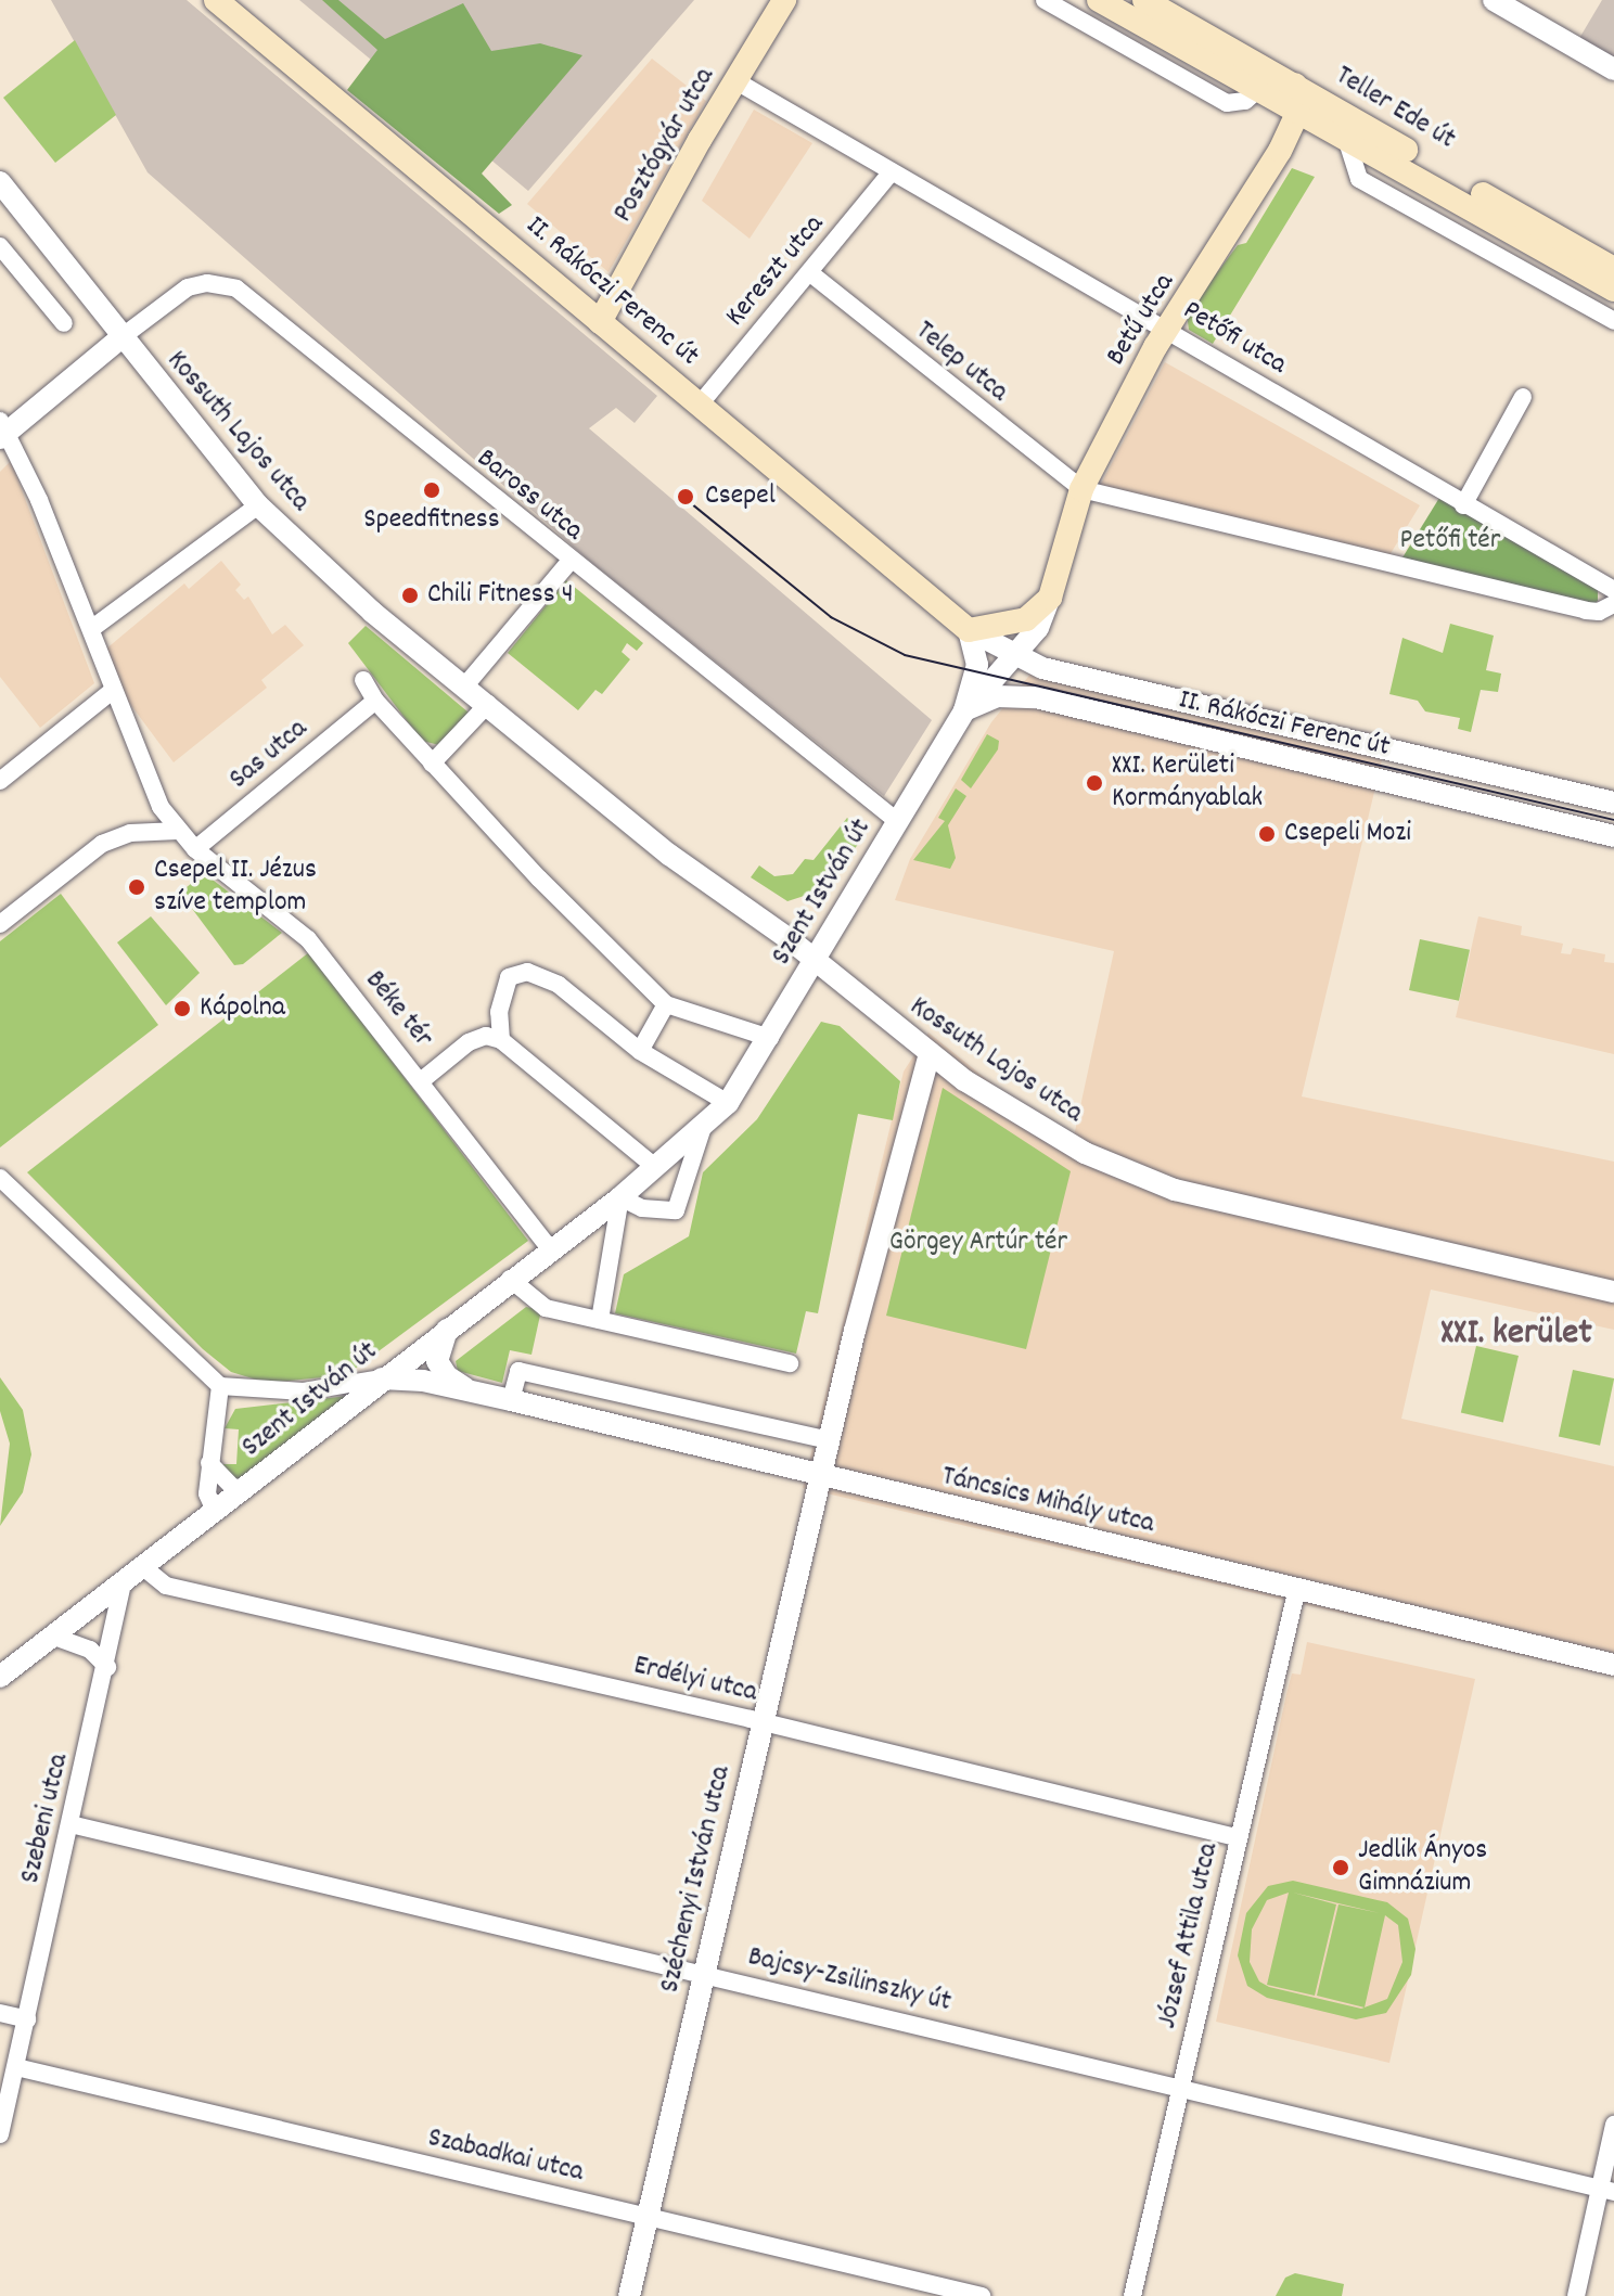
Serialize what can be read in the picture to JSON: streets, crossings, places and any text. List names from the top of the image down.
{
  "streets": {
    "main road": [
      "Teller Ede út",
      "Posztógyár utca",
      "II. Rákóczi Ferenc út",
      "Betű utca"
    ],
    "street": [
      "Kereszt utca",
      "Petőfi utca",
      "Telep utca",
      "Kossuth Lajos utca",
      "Baross utca",
      "Sas utca",
      "Szent István út",
      "Béke tér",
      "Táncsics Mihály utca",
      "Erdélyi utca",
      "Szebeni utca",
      "Széchenyi István utca",
      "József Attila utca",
      "Bajcsy-Zsilinszky út",
      "Szabadkai utca"
    ]
  },
  "crossings": [
    ["Teller Ede út", "Betű utca"],
    ["Posztógyár utca", "II. Rákóczi Ferenc út"],
    ["Posztógyár utca", "Petőfi utca"],
    ["Kereszt utca", "II. Rákóczi Ferenc út"],
    ["Kereszt utca", "Petőfi utca"],
    ["Kereszt utca", "Telep utca"],
    ["II. Rákóczi Ferenc út", "Betű utca"],
    ["II. Rákóczi Ferenc út", "Szent István út"],
    ["Betű utca", "Petőfi utca"],
    ["Betű utca", "Telep utca"],
    ["Betű utca", "Szent István út"],
    ["Kossuth Lajos utca", "Baross utca"],
    ["Kossuth Lajos utca", "Szent István út"],
    ["Baross utca", "Szent István út"],
    ["Sas utca", "Béke tér"],
    ["Szent István út", "Béke tér"],
    ["Szent István út", "Táncsics Mihály utca"],
    ["Szent István út", "Erdélyi utca"],
    ["Szent István út", "Szebeni utca"],
    ["Táncsics Mihály utca", "Széchenyi István utca"],
    ["Táncsics Mihály utca", "József Attila utca"],
    ["Erdélyi utca", "Széchenyi István utca"],
    ["Erdélyi utca", "József Attila utca"],
    ["Szebeni utca", "Bajcsy-Zsilinszky út"],
    ["Szebeni utca", "Szabadkai utca"],
    ["Széchenyi István utca", "Bajcsy-Zsilinszky út"],
    ["Széchenyi István utca", "Szabadkai utca"],
    ["József Attila utca", "Bajcsy-Zsilinszky út"]
  ],
  "districts": ["XXI. kerület"],
  "parks": ["Petőfi tér", "Görgey Artúr tér"],
  "places": [
    "Speedfitness",
    "Csepel",
    "Chili Fitness 4",
    "XXI. Kerületi Kormányablak",
    "Csepeli Mozi",
    "Csepel II. Jézus szíve templom",
    "Kápolna",
    "Jedlik Ányos Gimnázium"
  ]
}
